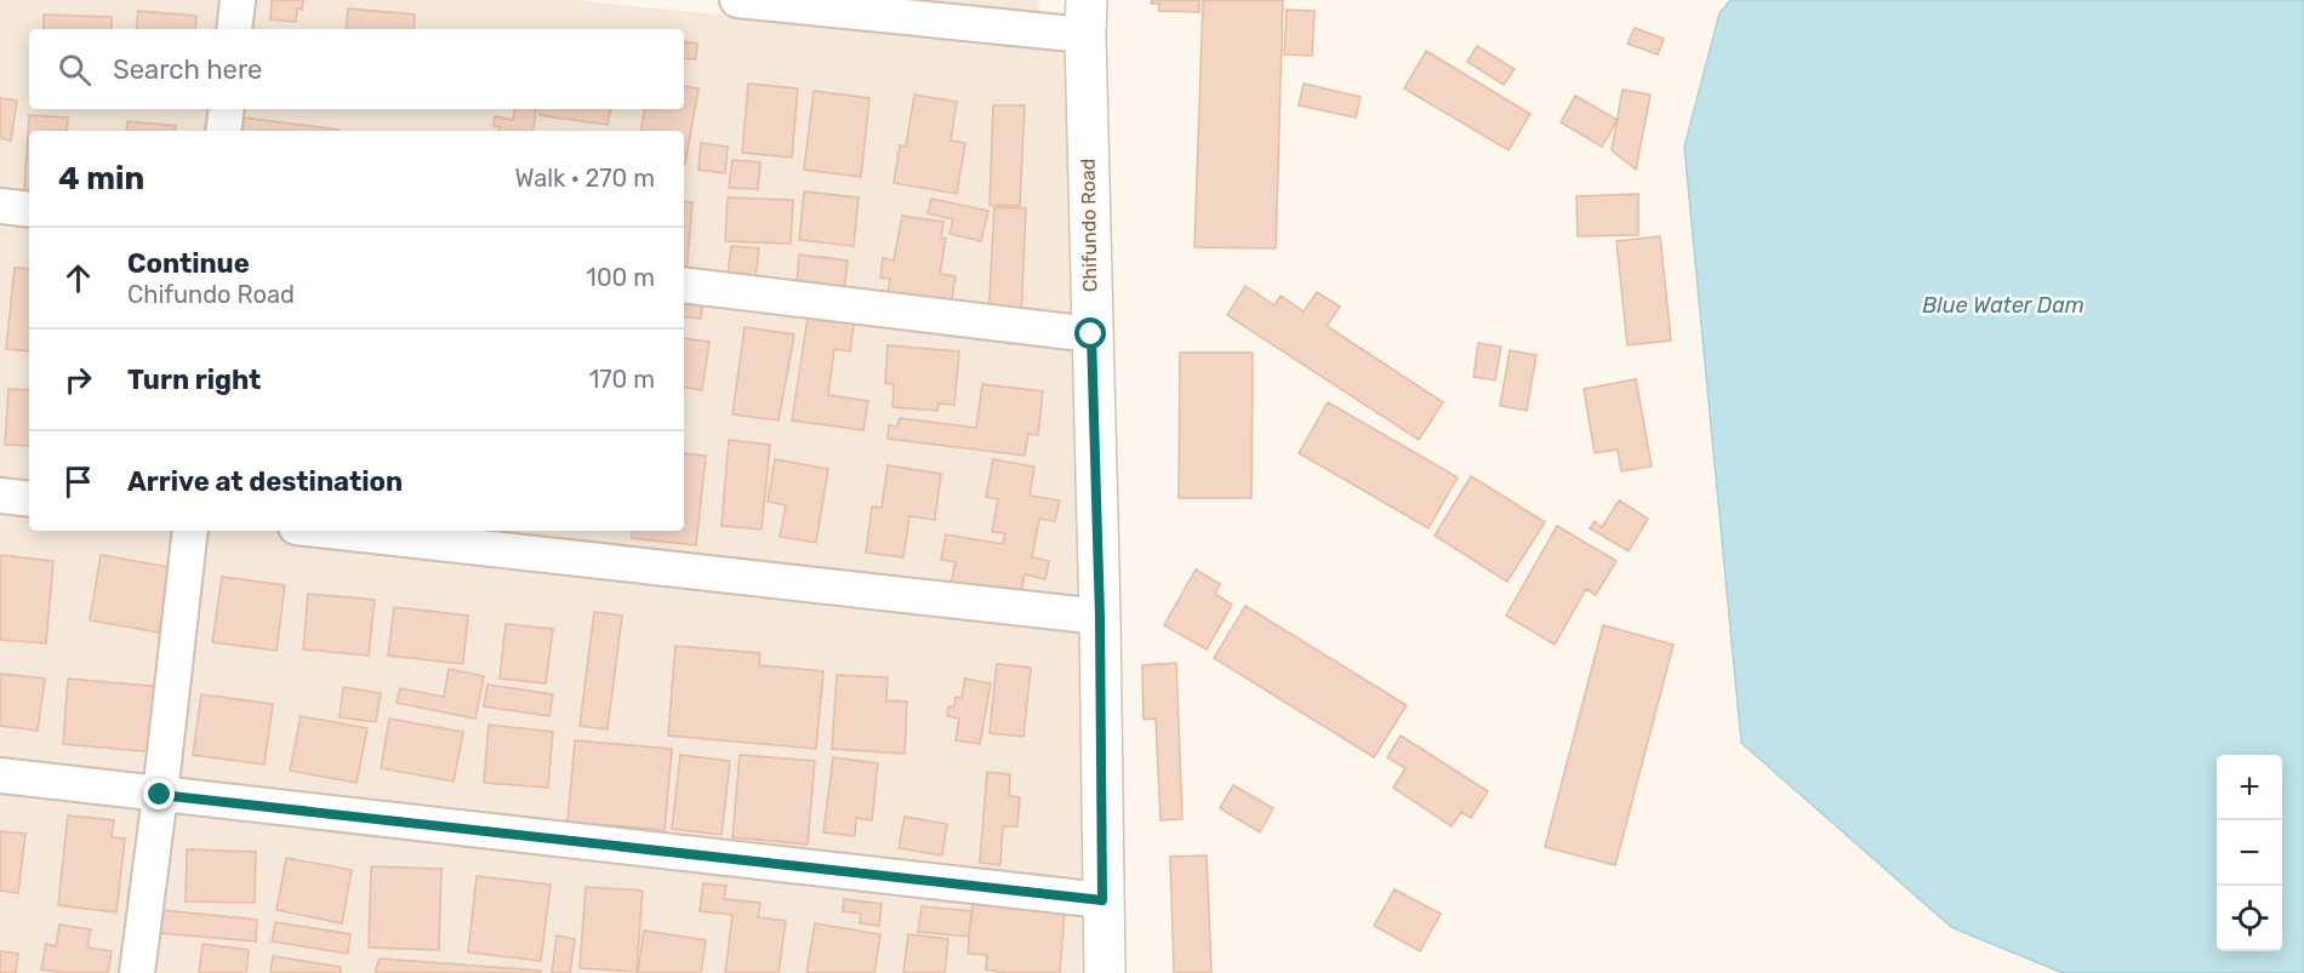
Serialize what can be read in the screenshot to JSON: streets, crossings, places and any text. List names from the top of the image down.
{
  "streets": {
    "street": ["Chifundo Road"]
  },
  "water": ["Blue Water Dam"],
  "page": {
    "search": "Search here",
    "heading": ["4 min", "Walk · 270 m"],
    "list": [
      ["Continue", "Chifundo Road", "100 m"],
      ["Turn right", "170 m"],
      "Arrive at destination"
    ],
    "map_buttons": ["+", "−"]
  }
}
